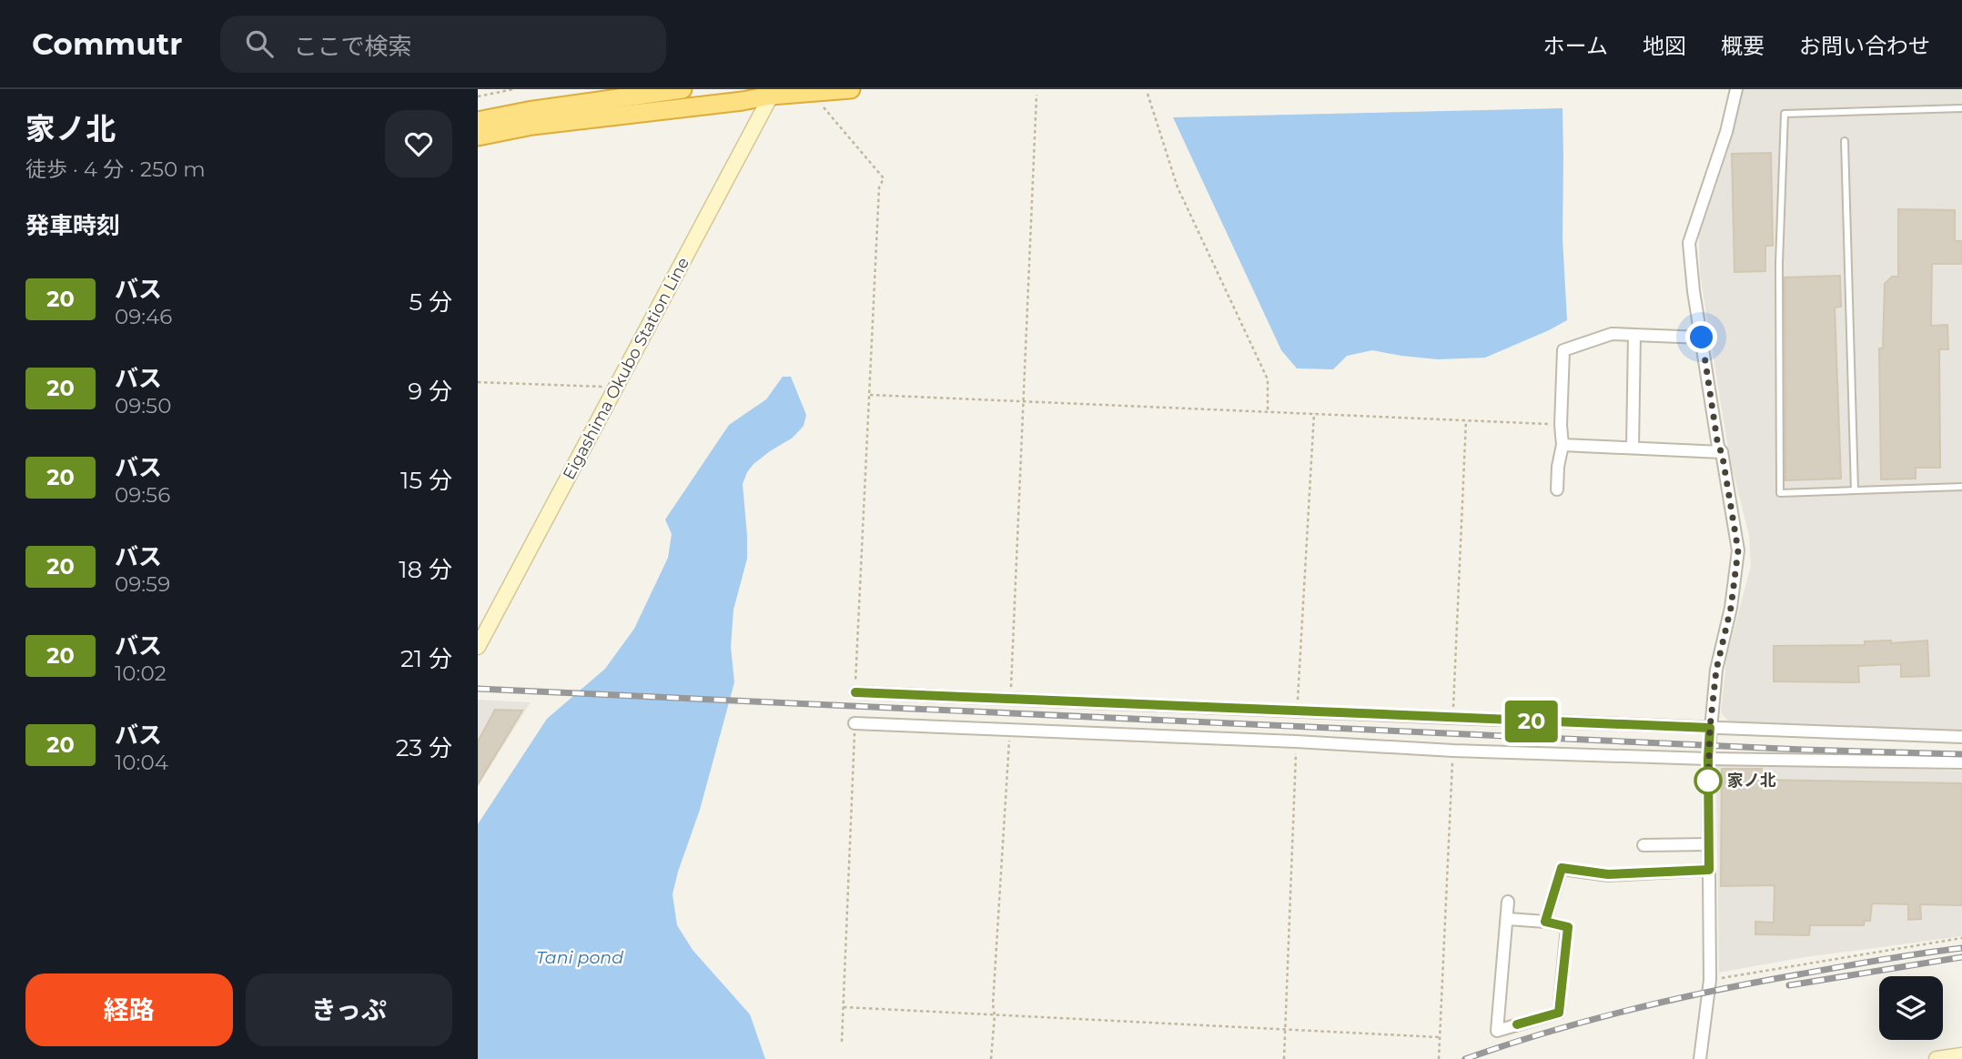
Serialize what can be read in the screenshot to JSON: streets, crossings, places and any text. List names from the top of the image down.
{
  "streets": {
    "main road": ["Eigashima Okubo Station Line"]
  },
  "water": ["Tani pond"],
  "places": ["家ノ北"],
  "lines": ["bus line 20"],
  "page": {
    "header": "Commutr",
    "search": "ここで検索",
    "nav": [
      "ホーム",
      "地図",
      "概要",
      "お問い合わせ"
    ],
    "heading": [
      ["家ノ北", "徒歩 · 4 分 · 250 m"],
      "発車時刻"
    ],
    "on_map": "20",
    "list": [
      {
        "mark": "20",
        "name": "バス",
        "note": "09:46",
        "value": "5 分"
      },
      {
        "mark": "20",
        "name": "バス",
        "note": "09:50",
        "value": "9 分"
      },
      {
        "mark": "20",
        "name": "バス",
        "note": "09:56",
        "value": "15 分"
      },
      {
        "mark": "20",
        "name": "バス",
        "note": "09:59",
        "value": "18 分"
      },
      {
        "mark": "20",
        "name": "バス",
        "note": "10:02",
        "value": "21 分"
      },
      {
        "mark": "20",
        "name": "バス",
        "note": "10:04",
        "value": "23 分"
      }
    ],
    "buttons": ["経路", "きっぷ"]
  }
}
